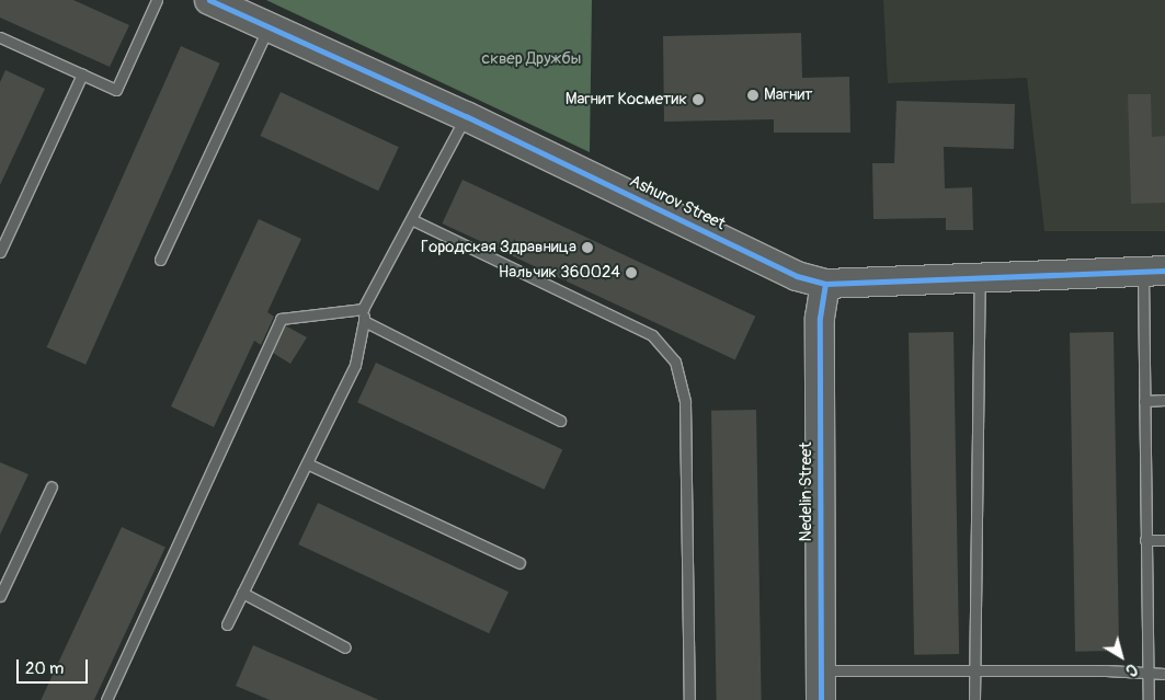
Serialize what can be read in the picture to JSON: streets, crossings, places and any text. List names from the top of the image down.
{
  "streets": {
    "street": ["Ashurov Street", "Nedelin Street"]
  },
  "crossings": [
    ["Ashurov Street", "Nedelin Street"]
  ],
  "parks": ["сквер Дружбы"],
  "places": [
    "Магнит",
    "Магнит Косметик",
    "Городская Здравница",
    "Нальчик 360024"
  ],
  "scale_bar": "20 m",
  "north": "bottom right"
}
